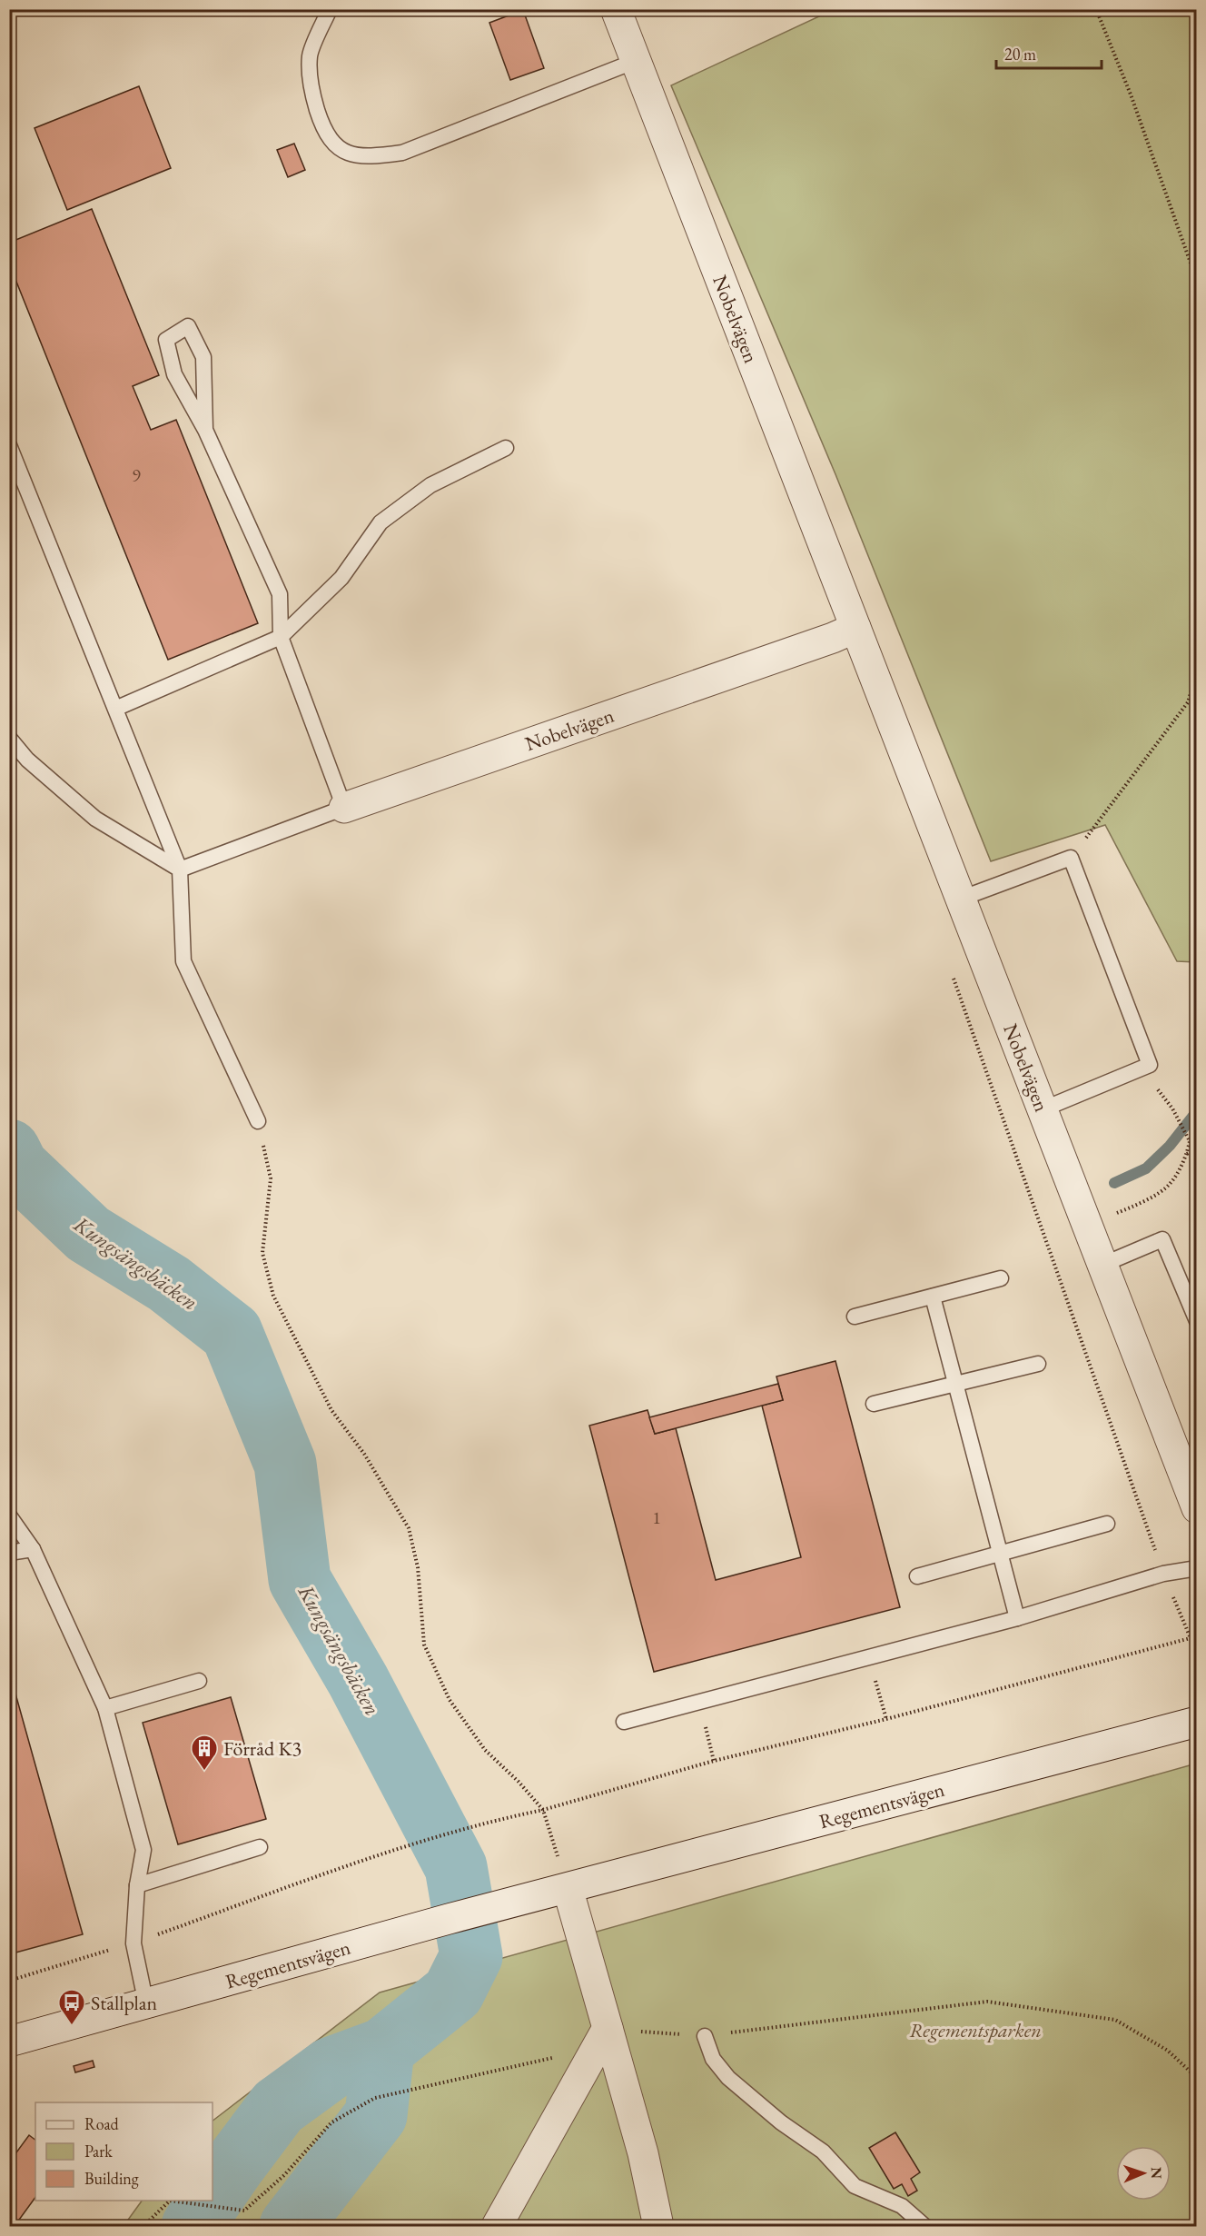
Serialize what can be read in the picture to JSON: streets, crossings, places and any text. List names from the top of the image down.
{
  "streets": {
    "street": ["Nobelvägen", "Regementsvägen"]
  },
  "water": ["Kungsängsbäcken"],
  "parks": ["Regementsparken"],
  "places": {
    "building": ["Förråd K3"],
    "bus stop": ["Stallplan"]
  },
  "house_numbers": ["9", "1"],
  "legend": ["Road", "Park", "Building"],
  "scale_bar": "20 m",
  "north": "right"
}
